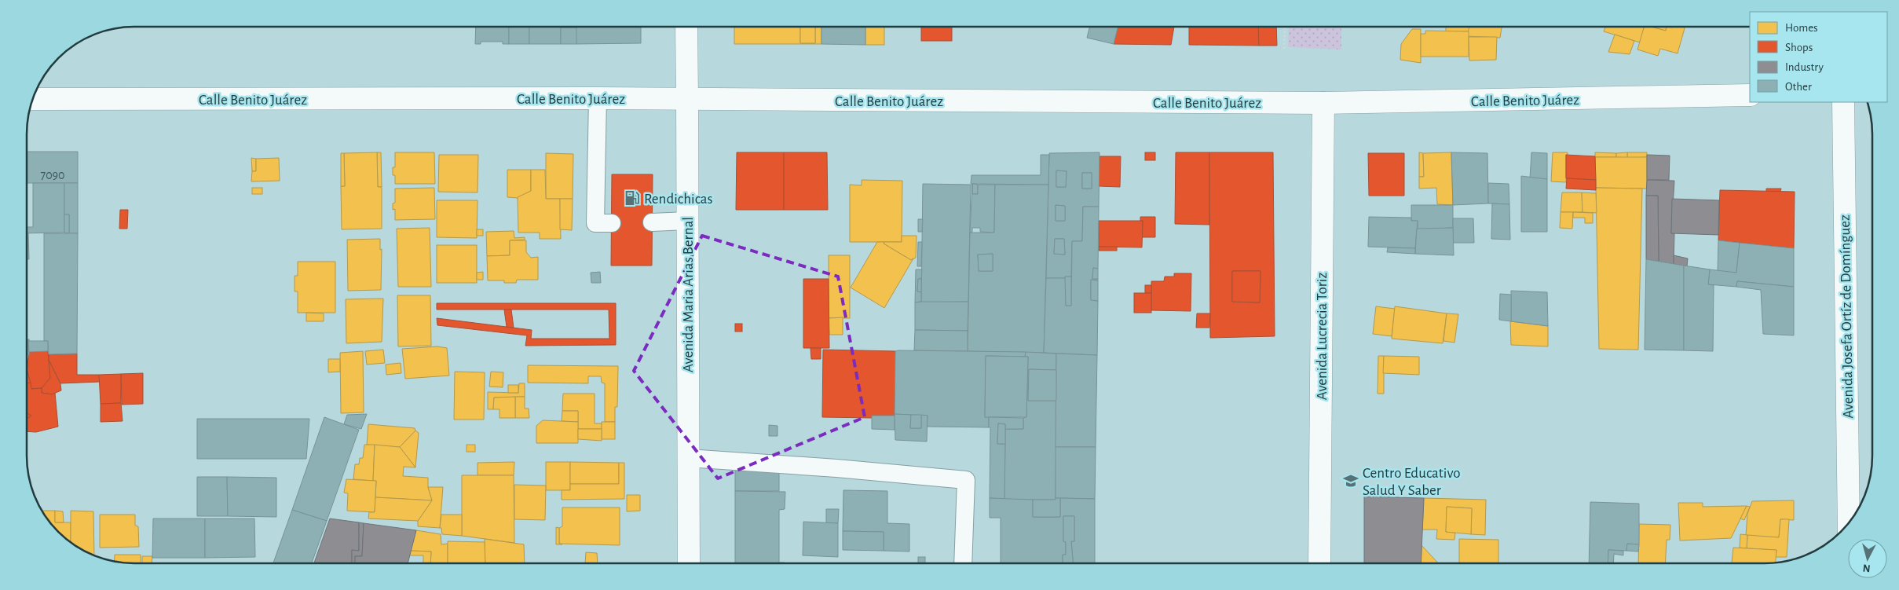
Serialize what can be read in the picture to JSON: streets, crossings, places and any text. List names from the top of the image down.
{
  "streets": {
    "main road": [
      "Calle Benito Juárez",
      "Avenida Maria Arias Bernal",
      "Avenida Josefa Ortíz de Domínguez",
      "Avenida Lucrecia Toriz"
    ]
  },
  "crossings": [
    ["Calle Benito Juárez", "Avenida Maria Arias Bernal"],
    ["Calle Benito Juárez", "Avenida Lucrecia Toriz"]
  ],
  "places": {
    "fuel station": ["Rendichicas"],
    "school or university": ["Centro Educativo Salud Y Saber"]
  },
  "house_numbers": ["7090"],
  "legend": [
    "Homes",
    "Shops",
    "Industry",
    "Other"
  ],
  "north": "bottom"
}
